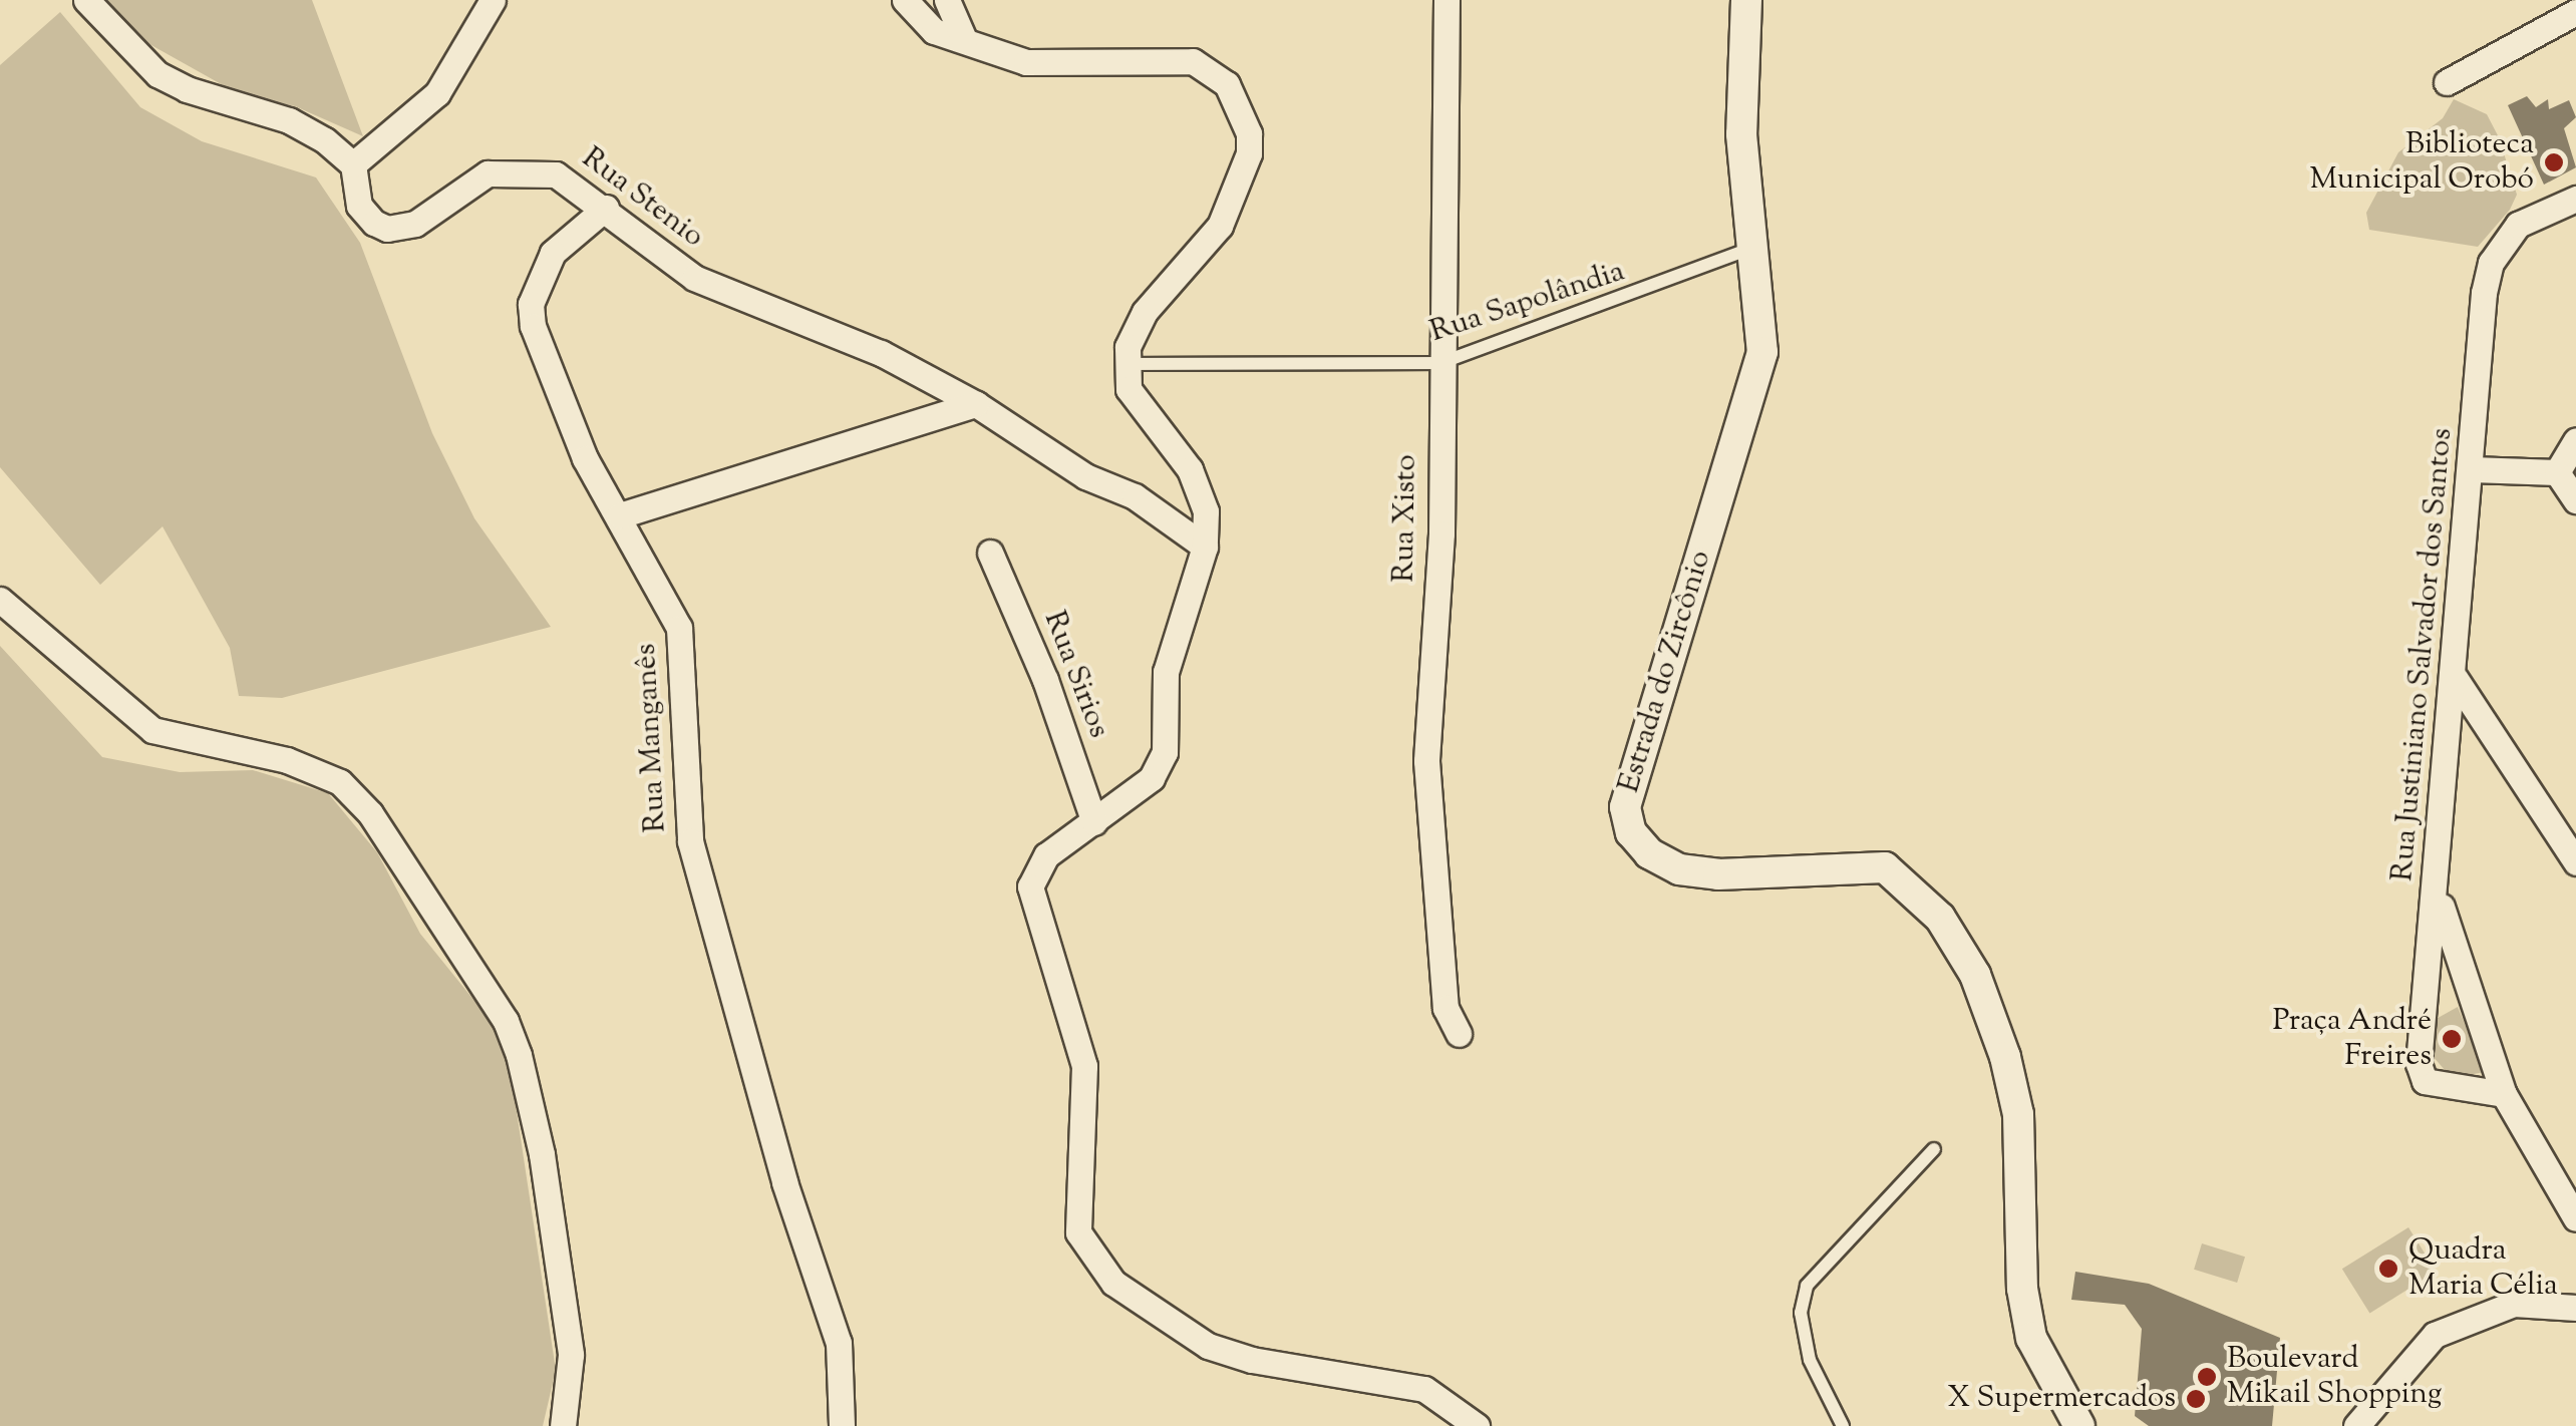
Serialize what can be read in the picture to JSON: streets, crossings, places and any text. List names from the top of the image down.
{
  "streets": {
    "street": [
      "Rua Stenio",
      "Rua Xisto",
      "Rua Justiniano Salvador dos Santos",
      "Estrada do Zircônio",
      "Rua Sirios",
      "Rua Manganês"
    ],
    "lane": ["Rua Sapolândia"]
  },
  "crossings": [
    ["Rua Stenio", "Rua Manganês"],
    ["Rua Sapolândia", "Rua Xisto"],
    ["Rua Sapolândia", "Estrada do Zircônio"]
  ],
  "places": [
    "Biblioteca Municipal Orobó",
    "Praça André Freires",
    "Quadra Maria Célia",
    "Boulevard Mikail Shopping",
    "X Supermercados"
  ]
}
